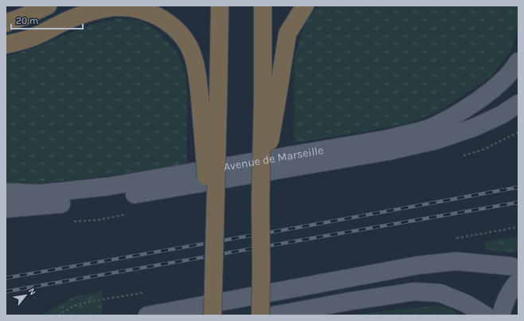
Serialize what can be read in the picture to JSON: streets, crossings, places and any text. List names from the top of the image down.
{
  "streets": {
    "main road": ["Avenue de Marseille"]
  },
  "scale_bar": "20 m",
  "north": "top right"
}
